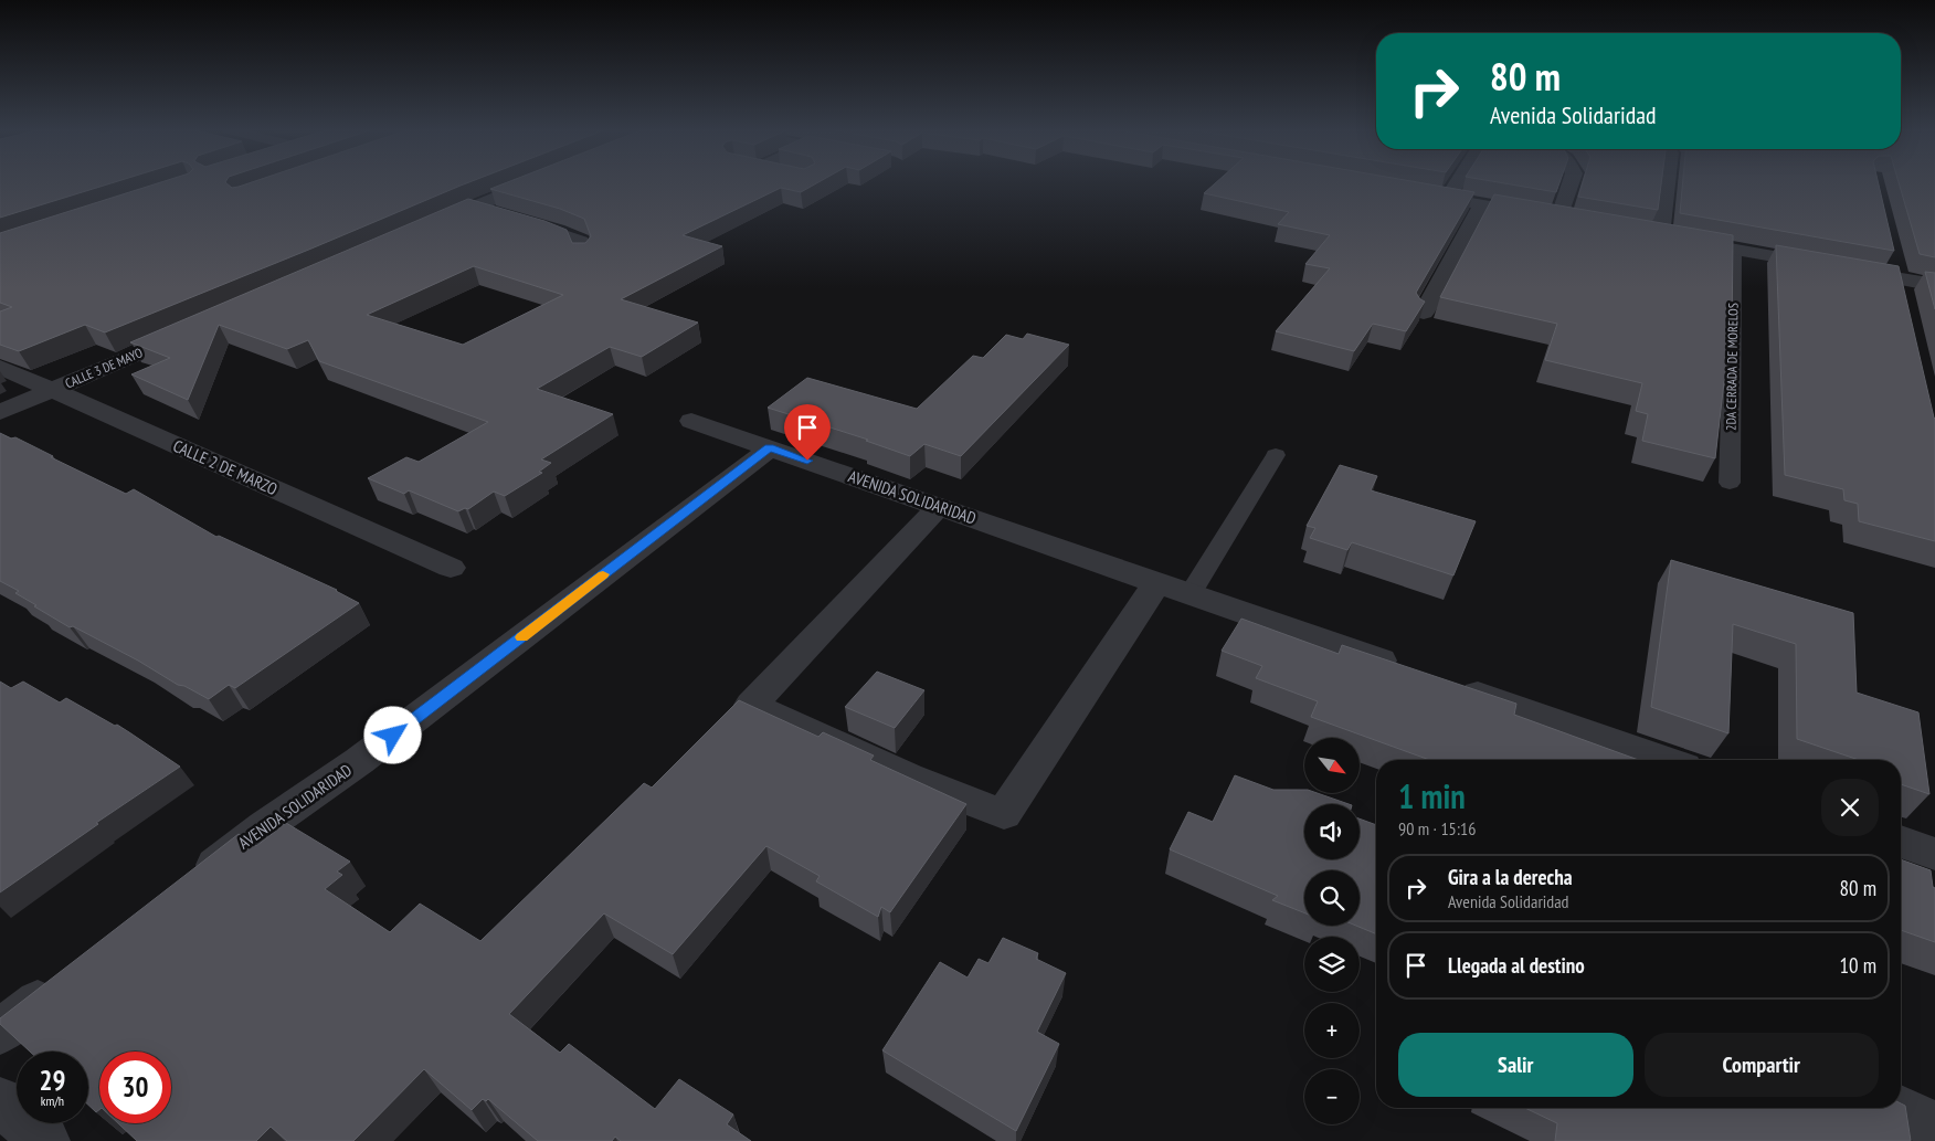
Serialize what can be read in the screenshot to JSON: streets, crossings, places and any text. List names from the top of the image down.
{
  "streets": {
    "street": ["CALLE 3 DE MAYO", "CALLE 2 DE MARZO", "AVENIDA SOLIDARIDAD"],
    "lane": ["2DA CERRADA DE MORELOS"]
  },
  "crossings": [
    ["CALLE 3 DE MAYO", "CALLE 2 DE MARZO"]
  ],
  "north": "bottom right",
  "page": {
    "turn": ["80 m", "Avenida Solidaridad"],
    "map_buttons": ["+", "−"],
    "heading": ["1 min", "90 m · 15:16"],
    "list": [
      {
        "name": "Gira a la derecha",
        "note": "Avenida Solidaridad",
        "value": "80 m"
      },
      {
        "name": "Llegada al destino",
        "value": "10 m"
      }
    ],
    "buttons": ["Salir", "Compartir"],
    "speed": "29 km/h",
    "limit": "30"
  }
}
